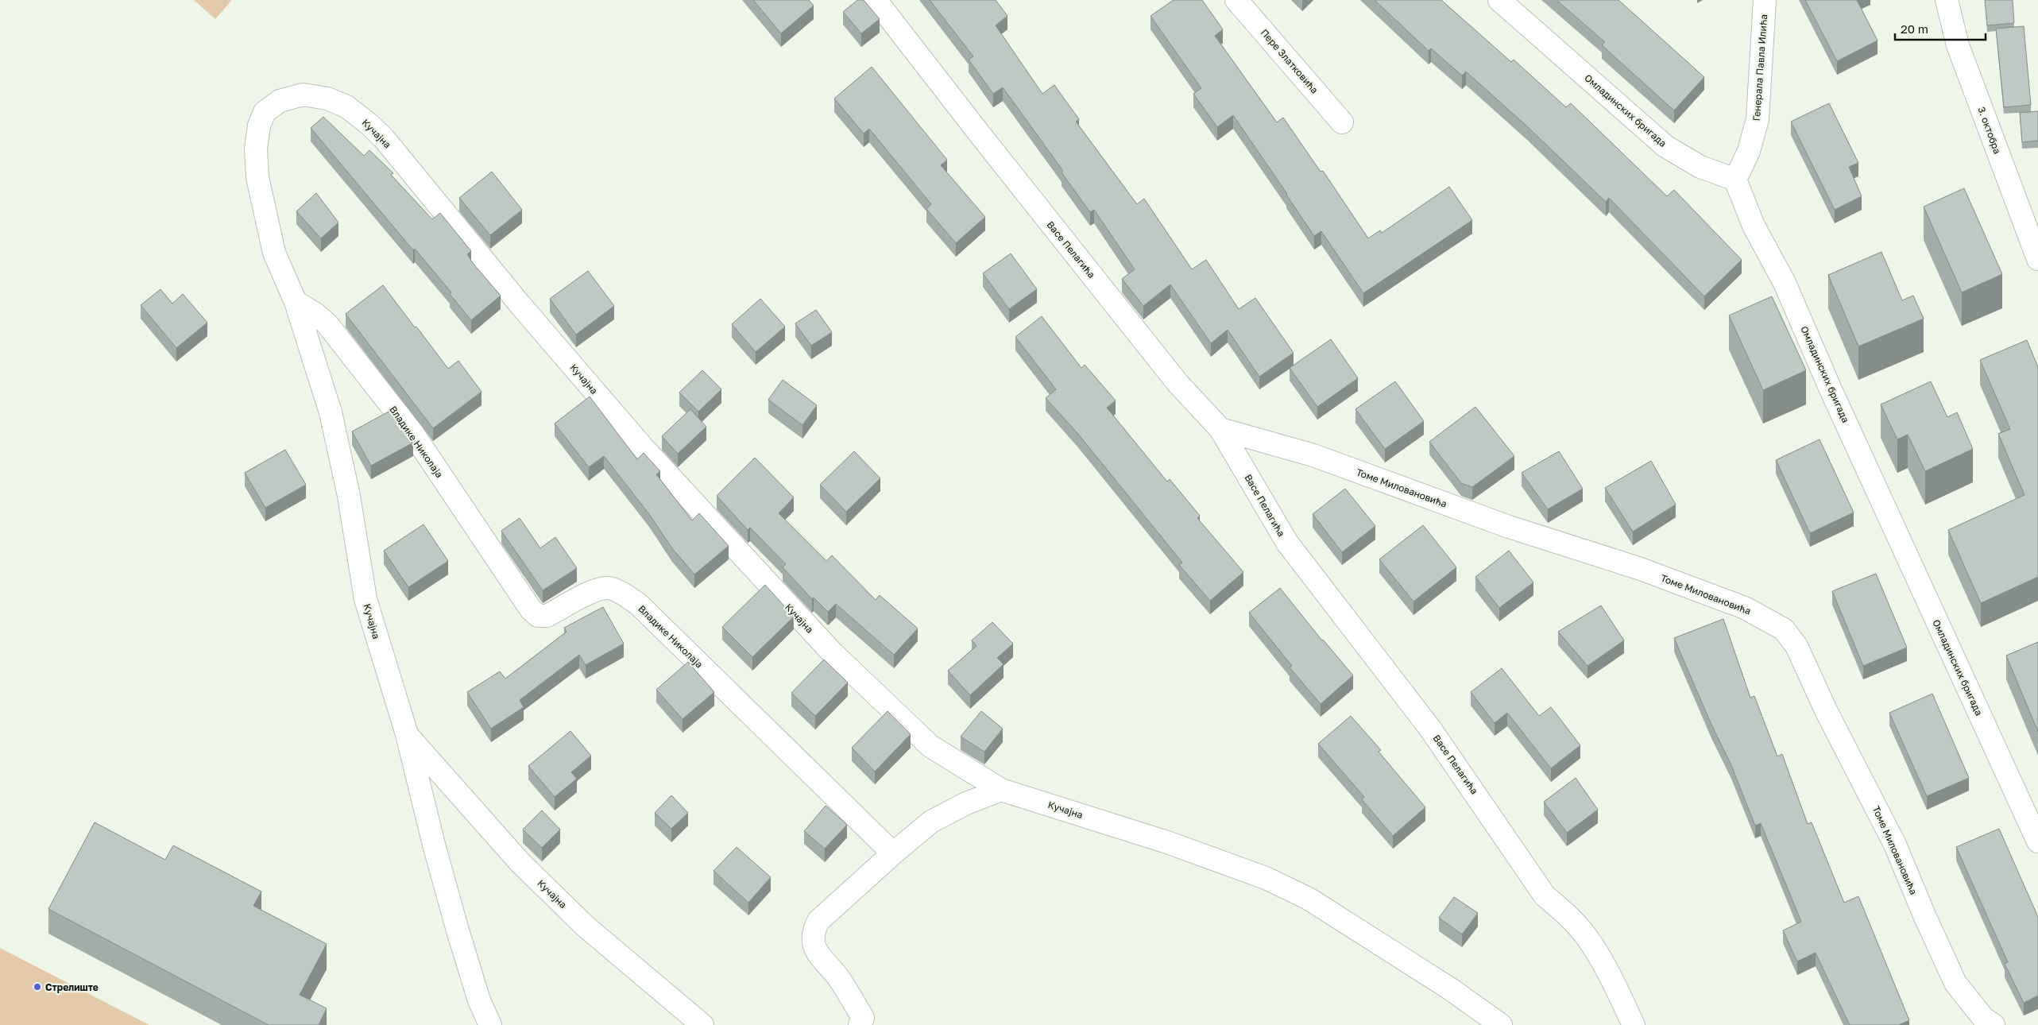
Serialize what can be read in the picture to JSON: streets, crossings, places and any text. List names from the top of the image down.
{
  "streets": {
    "street": [
      "Пере Златковића",
      "Генерала Павла Илића",
      "Омладинских бригада",
      "3. октобра",
      "Кучајна",
      "Васе Пелагића",
      "Владике Николаја",
      "Томе Миловановића"
    ]
  },
  "crossings": [
    ["Генерала Павла Илића", "Омладинских бригада"],
    ["Кучајна", "Владике Николаја"],
    ["Васе Пелагића", "Томе Миловановића"]
  ],
  "places": ["Стрелиште"],
  "scale_bar": "20 m"
}
